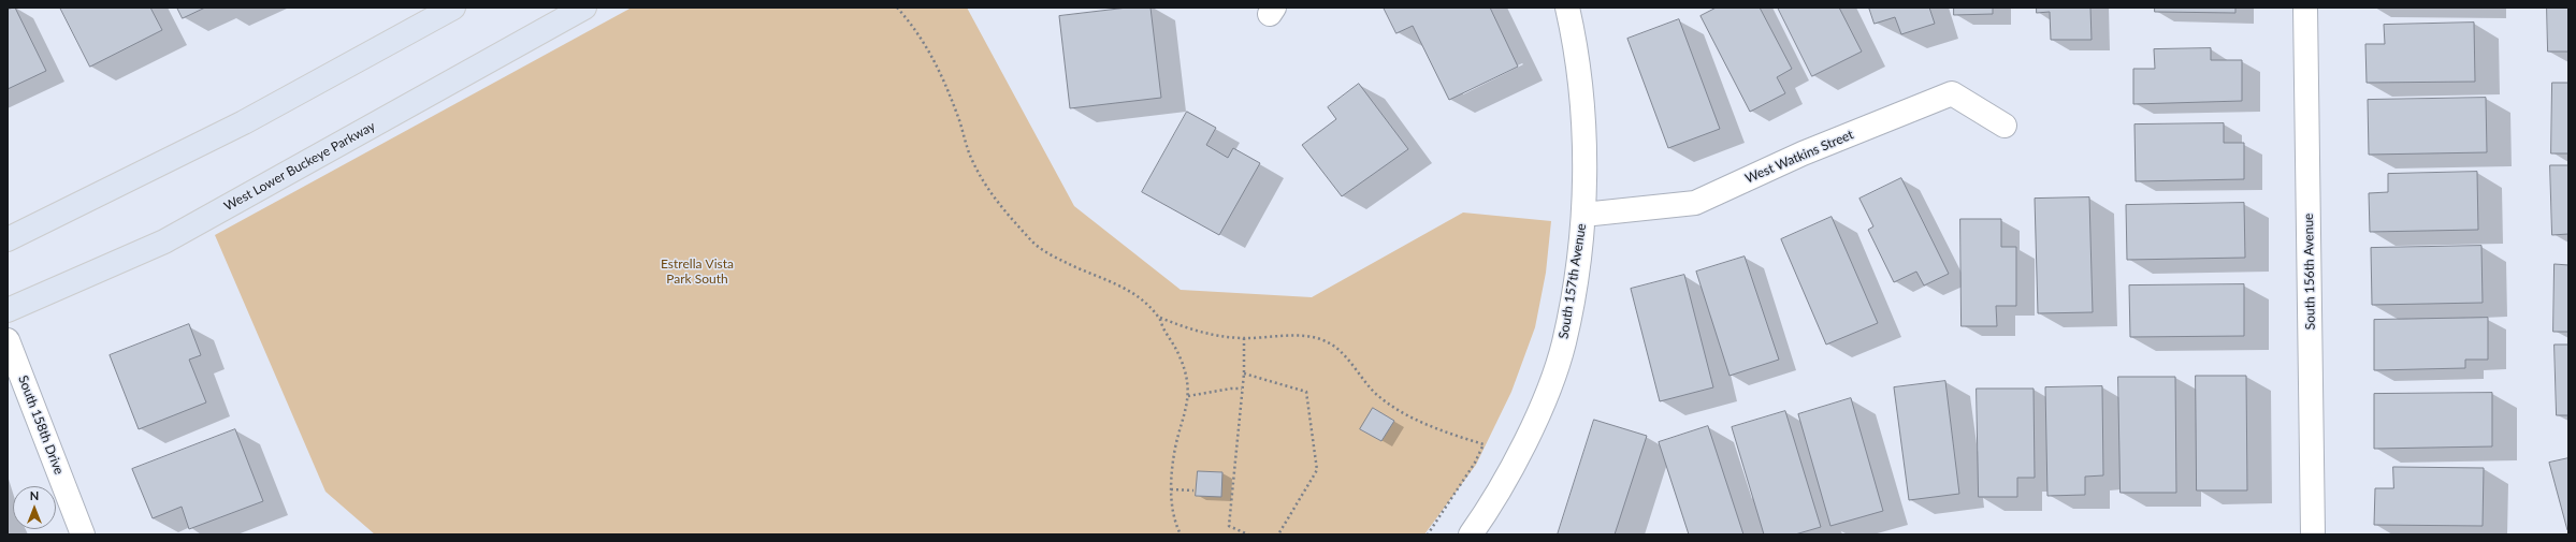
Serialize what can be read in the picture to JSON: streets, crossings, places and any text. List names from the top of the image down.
{
  "streets": {
    "main road": ["West Lower Buckeye Parkway"],
    "street": [
      "West Watkins Street",
      "South 156th Avenue",
      "South 157th Avenue",
      "South 158th Drive"
    ]
  },
  "crossings": [
    ["West Watkins Street", "South 157th Avenue"]
  ],
  "parks": ["Estrella Vista Park South"],
  "north": "top"
}
